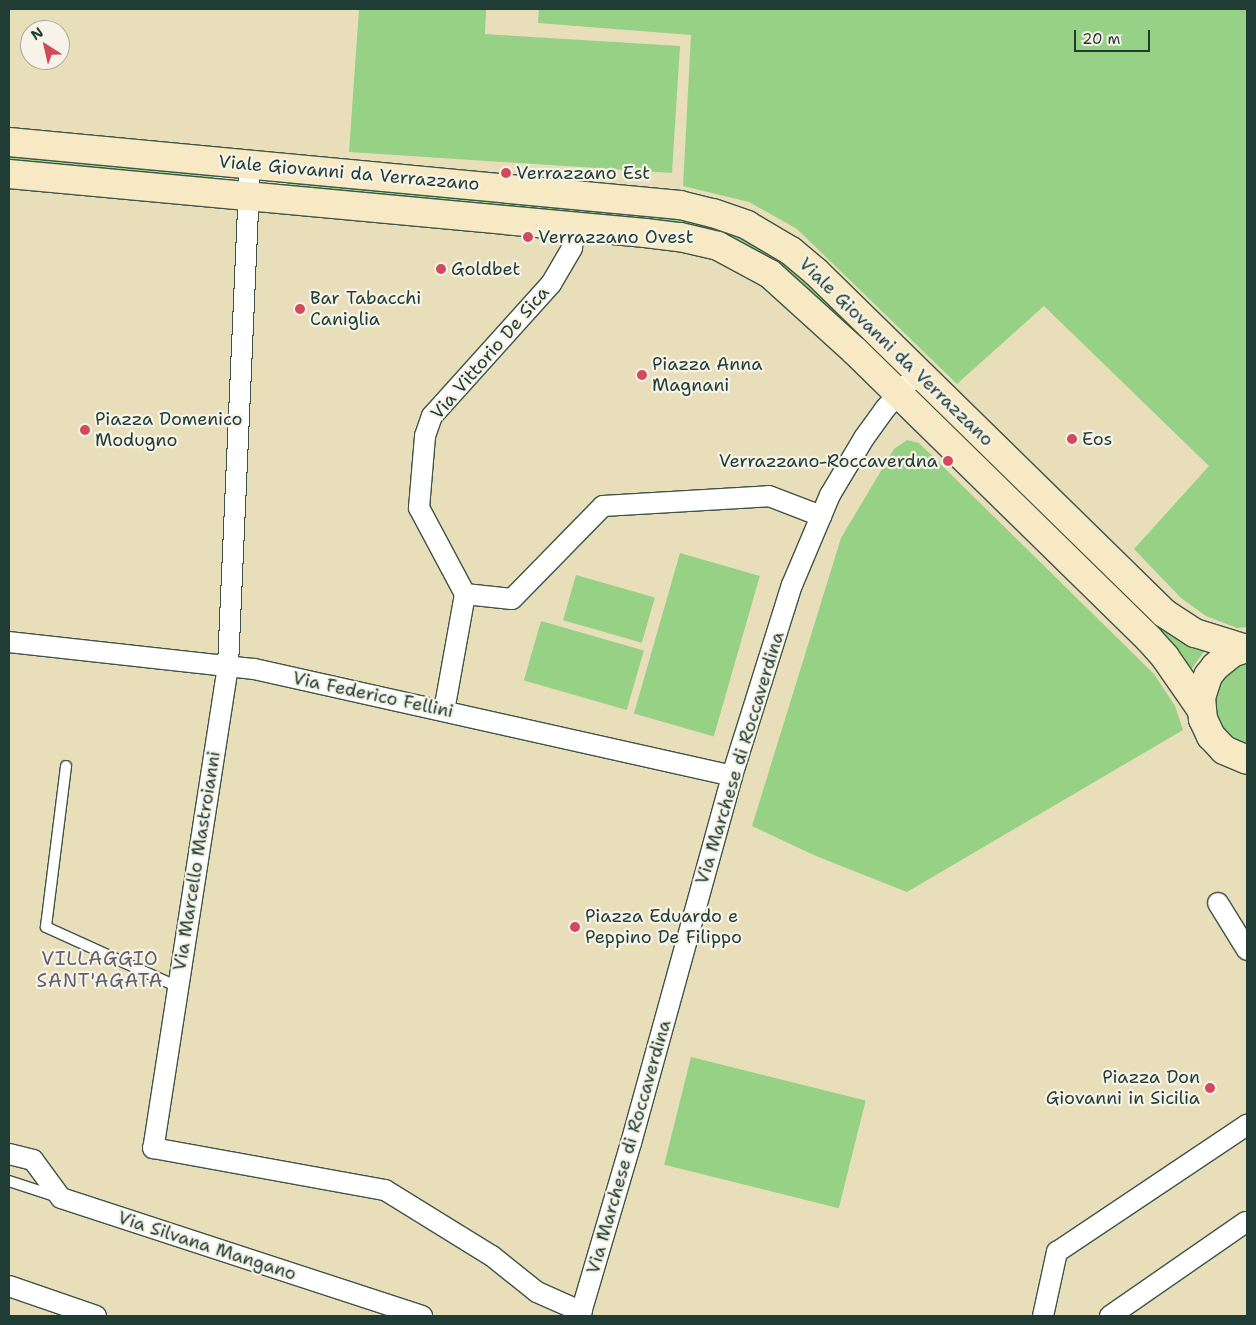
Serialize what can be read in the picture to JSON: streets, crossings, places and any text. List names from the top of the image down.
{
  "streets": {
    "main road": ["Viale Giovanni da Verrazzano"],
    "street": [
      "Via Vittorio De Sica",
      "Via Federico Fellini",
      "Via Marchese di Roccaverdina",
      "Via Marcello Mastroianni",
      "Via Silvana Mangano"
    ]
  },
  "crossings": [
    ["Viale Giovanni da Verrazzano", "Via Vittorio De Sica"],
    ["Viale Giovanni da Verrazzano", "Via Marchese di Roccaverdina"],
    ["Viale Giovanni da Verrazzano", "Via Marcello Mastroianni"],
    ["Via Federico Fellini", "Via Marchese di Roccaverdina"],
    ["Via Federico Fellini", "Via Marcello Mastroianni"],
    ["Via Marchese di Roccaverdina", "Via Marcello Mastroianni"]
  ],
  "districts": ["VILLAGGIO SANT'AGATA"],
  "places": [
    "Verrazzano Est",
    "Verrazzano Ovest",
    "Goldbet",
    "Bar Tabacchi Caniglia",
    "Piazza Anna Magnani",
    "Piazza Domenico Modugno",
    "Eos",
    "Verrazzano-Roccaverdna",
    "Piazza Eduardo e Peppino De Filippo",
    "Piazza Don Giovanni in Sicilia"
  ],
  "scale_bar": "20 m",
  "north": "top left"
}
